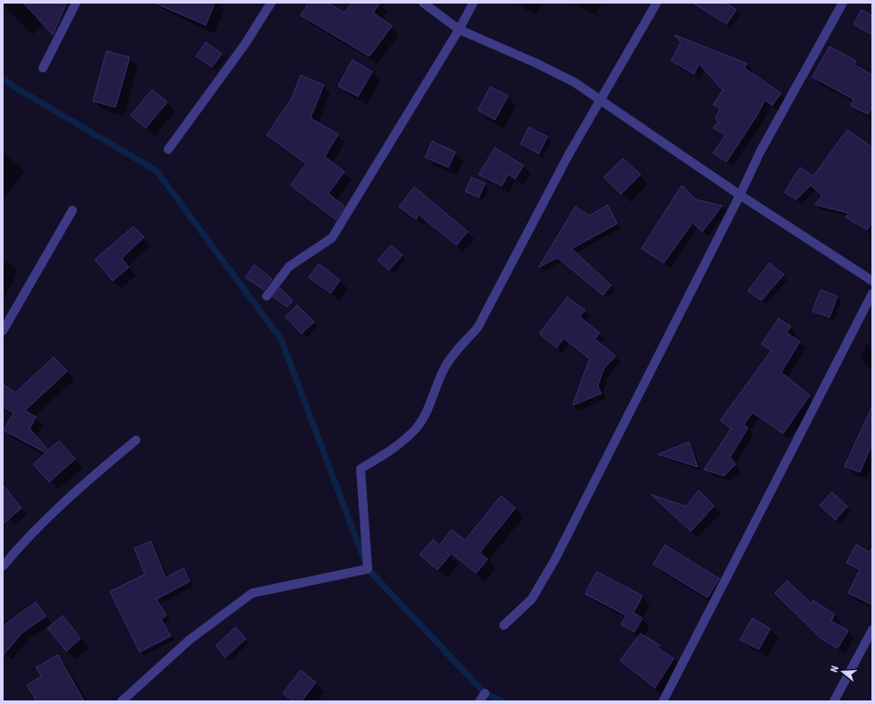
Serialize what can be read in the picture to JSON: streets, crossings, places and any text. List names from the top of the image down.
{
  "north": "left"
}
